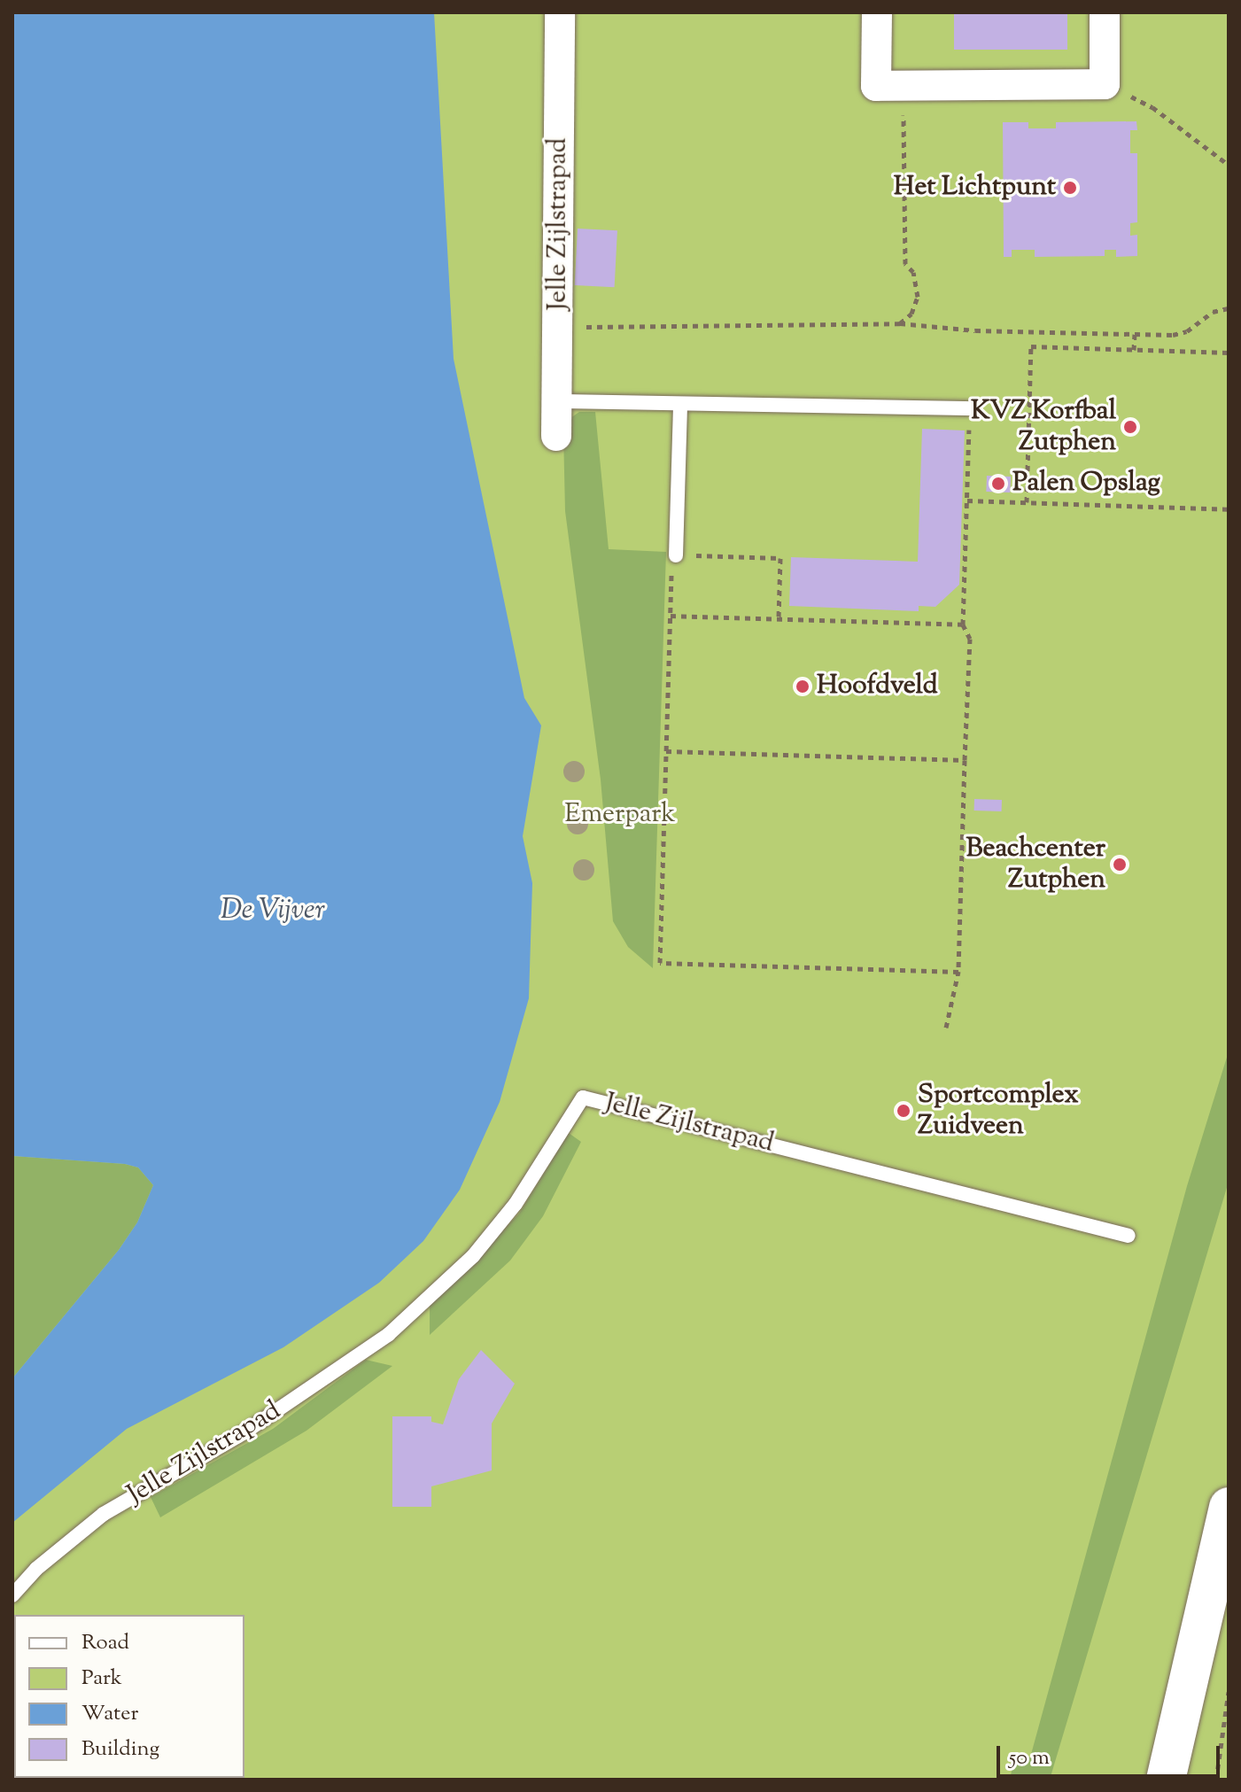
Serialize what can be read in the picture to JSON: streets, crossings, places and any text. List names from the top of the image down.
{
  "streets": {
    "street": ["Jelle Zijlstrapad"]
  },
  "water": ["De Vijver"],
  "parks": ["Emerpark"],
  "places": [
    "Het Lichtpunt",
    "KVZ Korfbal Zutphen",
    "Palen Opslag",
    "Hoofdveld",
    "Beachcenter Zutphen",
    "Sportcomplex Zuidveen"
  ],
  "legend": [
    "Road",
    "Park",
    "Water",
    "Building"
  ],
  "scale_bar": "50 m"
}
